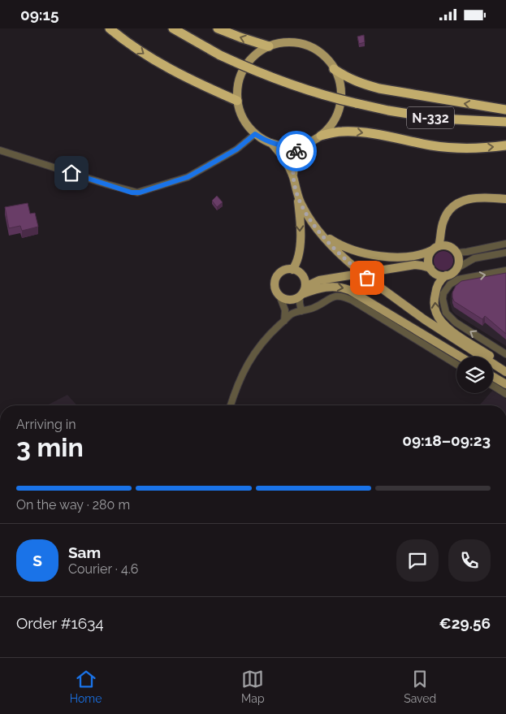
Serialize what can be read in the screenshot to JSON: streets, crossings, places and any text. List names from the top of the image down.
{
  "streets": {
    "highway": ["N-332"]
  },
  "page": {
    "status": "09:15",
    "heading": ["3 min", "Arriving in", "09:18–09:23"],
    "panel": [
      "Sam",
      "Courier · 4.6",
      "Order #1634",
      "€29.56"
    ],
    "bar": "On the way · 280 m",
    "round": "S",
    "tabs": ["Home", "Map", "Saved"]
  }
}
